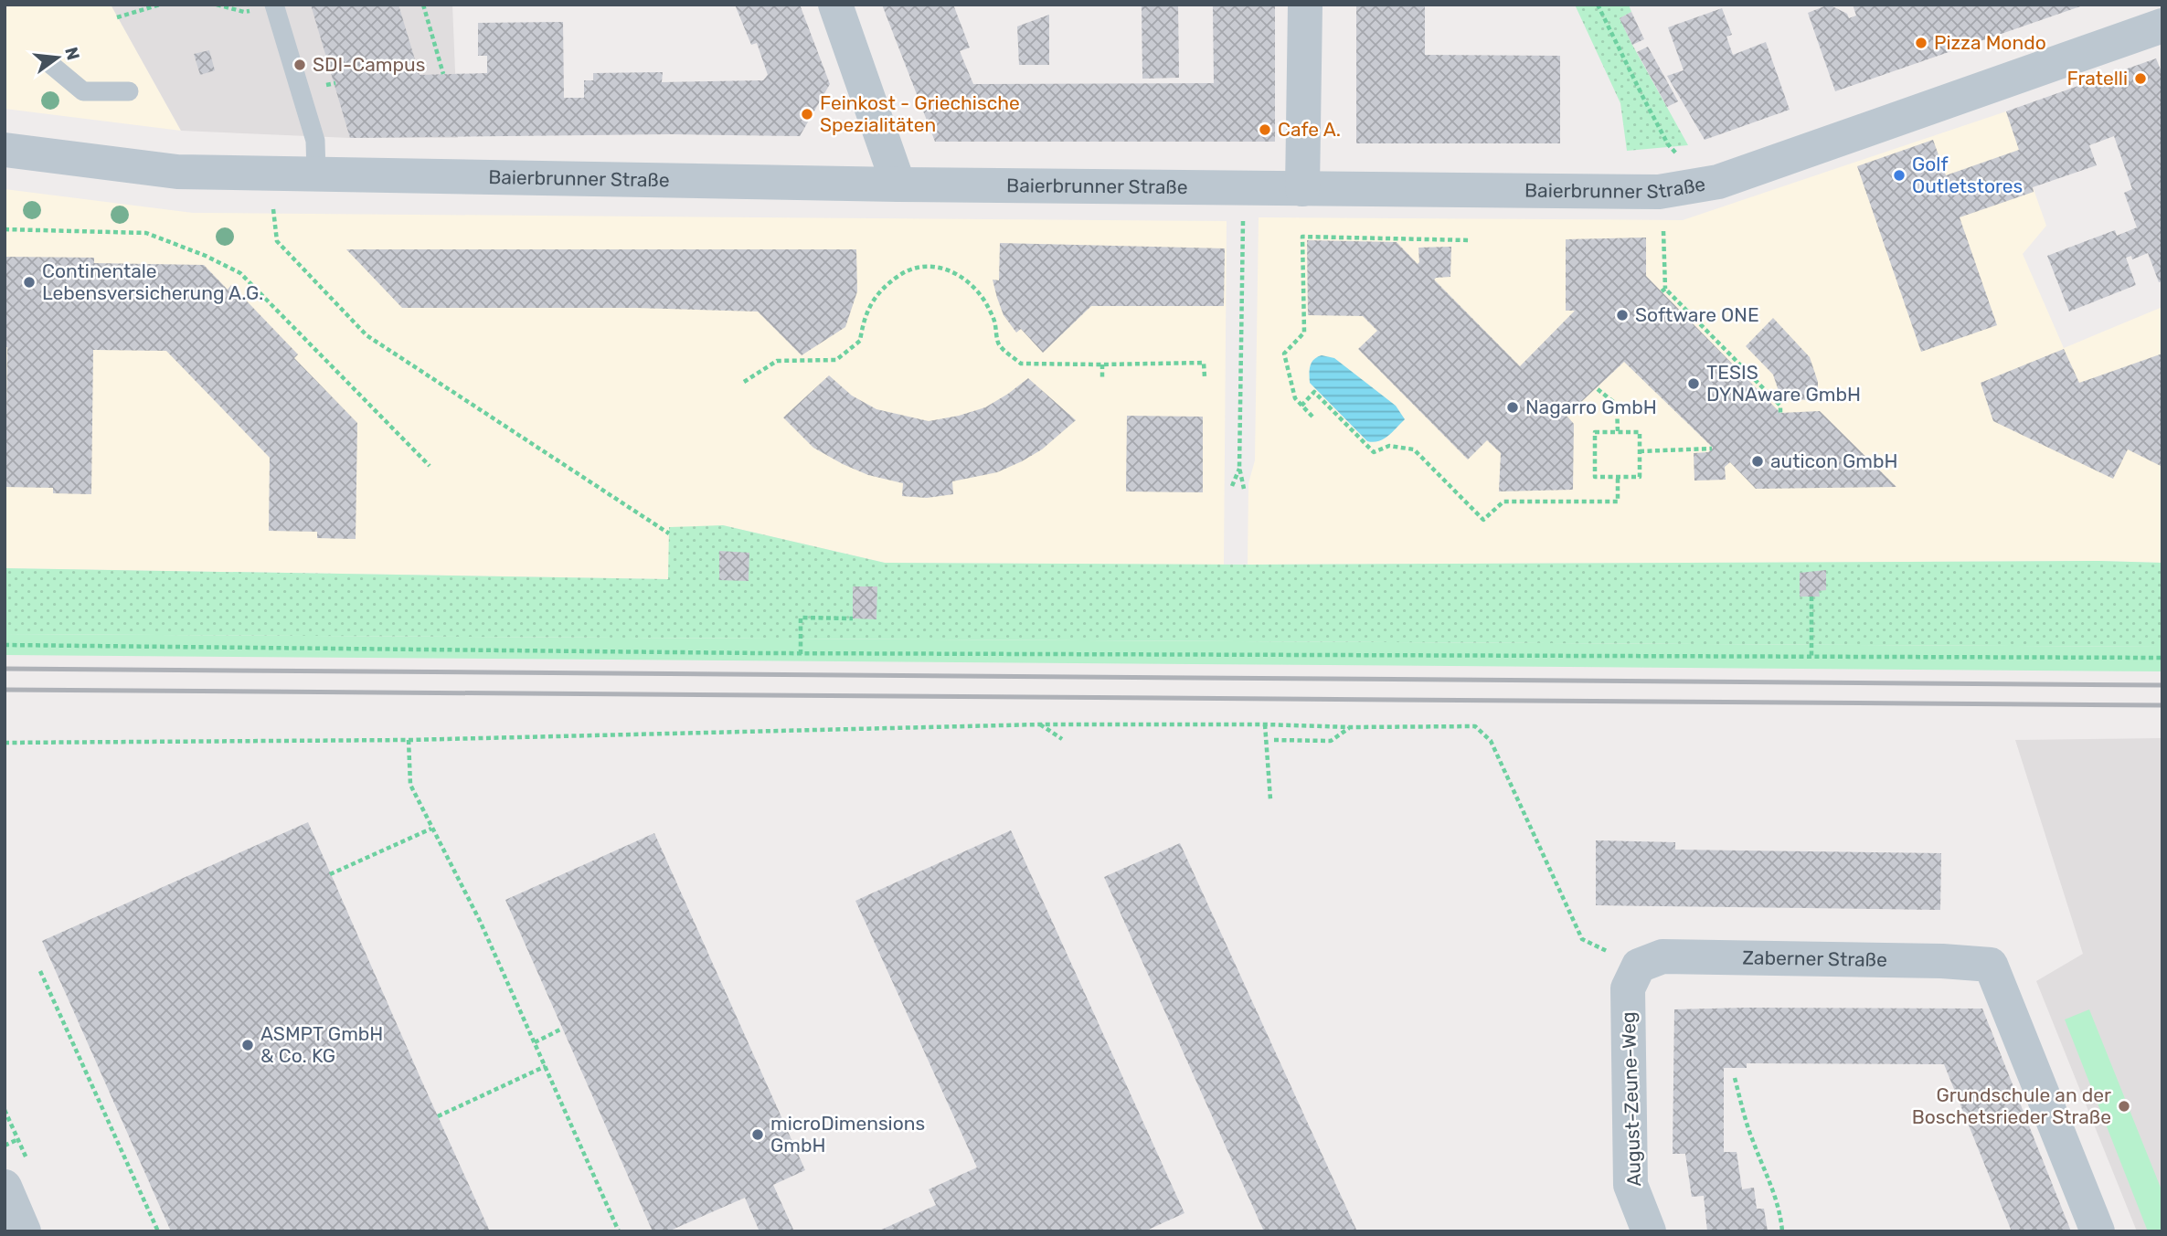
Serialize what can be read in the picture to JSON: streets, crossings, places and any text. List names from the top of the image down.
{
  "streets": {
    "street": ["Baierbrunner Straße", "Zaberner Straße", "August-Zeune-Weg"]
  },
  "crossings": [
    ["Zaberner Straße", "August-Zeune-Weg"]
  ],
  "places": [
    "Pizza Mondo",
    "SDI-Campus",
    "Fratelli",
    "Feinkost - Griechische Spezialitäten",
    "Cafe A.",
    "Golf Outletstores",
    "Continentale Lebensversicherung A.G.",
    "Software ONE",
    "TESIS DYNAware GmbH",
    "Nagarro GmbH",
    "auticon GmbH",
    "ASMPT GmbH & Co. KG",
    "Grundschule an der Boschetsrieder Straße",
    "microDimensions GmbH"
  ],
  "north": "right"
}
